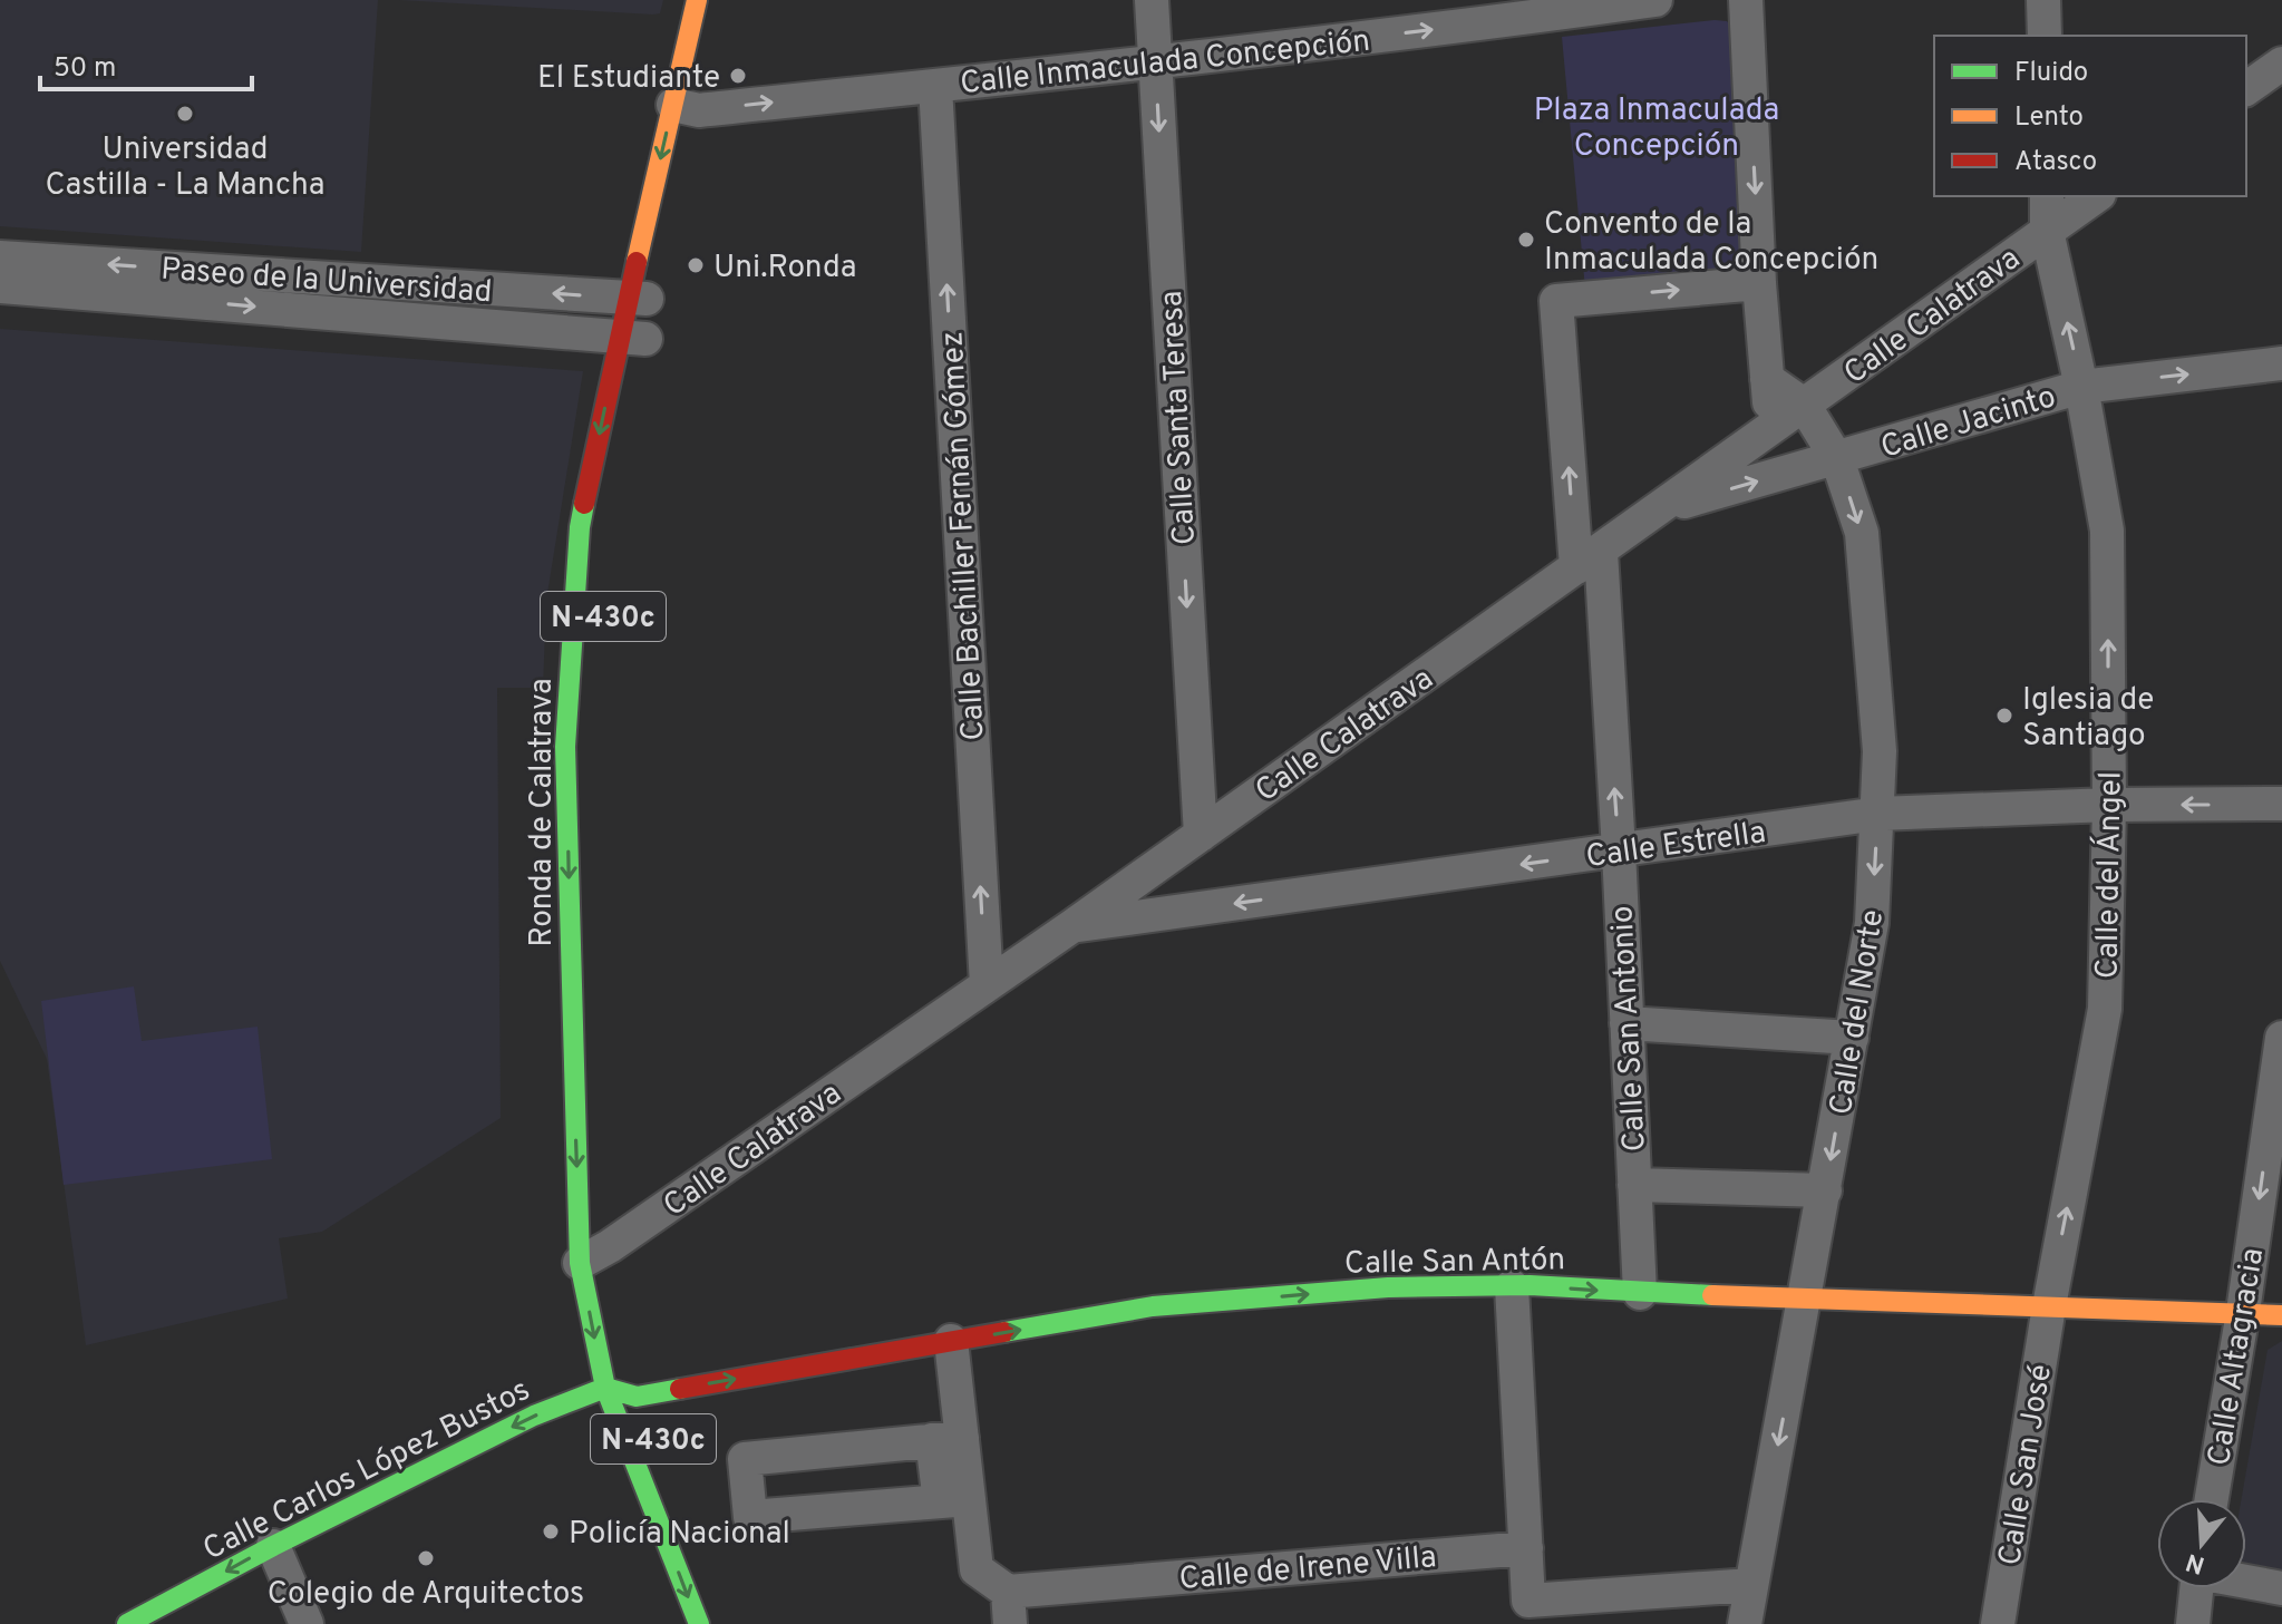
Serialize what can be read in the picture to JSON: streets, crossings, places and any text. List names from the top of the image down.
{
  "streets": {
    "main road": [
      "N-430c",
      "Ronda de Calatrava",
      "Calle San Antón",
      "Calle Carlos López Bustos"
    ],
    "street": [
      "Calle Inmaculada Concepción",
      "Paseo de la Universidad",
      "Calle Calatrava",
      "Calle Santa Teresa",
      "Calle Jacinto",
      "Calle Bachiller Fernán Gómez",
      "Calle Estrella",
      "Calle del Ángel",
      "Calle del Norte",
      "Calle San Antonio",
      "Calle Altagracia",
      "Calle San José",
      "Calle de Irene Villa"
    ]
  },
  "crossings": [
    ["Calle Inmaculada Concepción", "Calle Santa Teresa"],
    ["Calle Inmaculada Concepción", "Calle Bachiller Fernán Gómez"],
    ["Calle Inmaculada Concepción", "Ronda de Calatrava"],
    ["Paseo de la Universidad", "Ronda de Calatrava"],
    ["Calle Calatrava", "Calle Santa Teresa"],
    ["Calle Calatrava", "Calle Jacinto"],
    ["Calle Calatrava", "Calle Bachiller Fernán Gómez"],
    ["Calle Calatrava", "N-430c"],
    ["Calle Calatrava", "Ronda de Calatrava"],
    ["Calle Calatrava", "Calle Estrella"],
    ["Calle Calatrava", "Calle del Ángel"],
    ["Calle Calatrava", "Calle del Norte"],
    ["Calle Calatrava", "Calle San Antonio"],
    ["Calle Jacinto", "Calle del Ángel"],
    ["Calle Jacinto", "Calle del Norte"],
    ["N-430c", "Ronda de Calatrava"],
    ["N-430c", "Calle San Antón"],
    ["N-430c", "Calle Carlos López Bustos"],
    ["Calle Estrella", "Calle del Ángel"],
    ["Calle Estrella", "Calle del Norte"],
    ["Calle Estrella", "Calle San Antonio"],
    ["Calle del Ángel", "Calle San Antón"],
    ["Calle del Ángel", "Calle San José"],
    ["Calle del Norte", "Calle San Antón"],
    ["Calle San Antonio", "Calle San Antón"],
    ["Calle San Antón", "Calle Altagracia"],
    ["Calle San Antón", "Calle San José"],
    ["Calle San Antón", "Calle Carlos López Bustos"]
  ],
  "one_way": [
    "Calle Inmaculada Concepción",
    "Calle Santa Teresa",
    "Calle Jacinto",
    "Calle Bachiller Fernán Gómez",
    "Ronda de Calatrava",
    "Calle Estrella",
    "Calle del Ángel",
    "Calle del Norte",
    "Calle San Antón",
    "Calle Altagracia",
    "Calle Carlos López Bustos"
  ],
  "parks": ["Plaza Inmaculada Concepción"],
  "places": [
    "El Estudiante",
    "Universidad Castilla - La Mancha",
    "Convento de la Inmaculada Concepción",
    "Uni.Ronda",
    "Iglesia de Santiago",
    "Policía Nacional",
    "Colegio de Arquitectos"
  ],
  "legend": ["Fluido", "Lento", "Atasco"],
  "scale_bar": "50 m",
  "north": "bottom"
}
